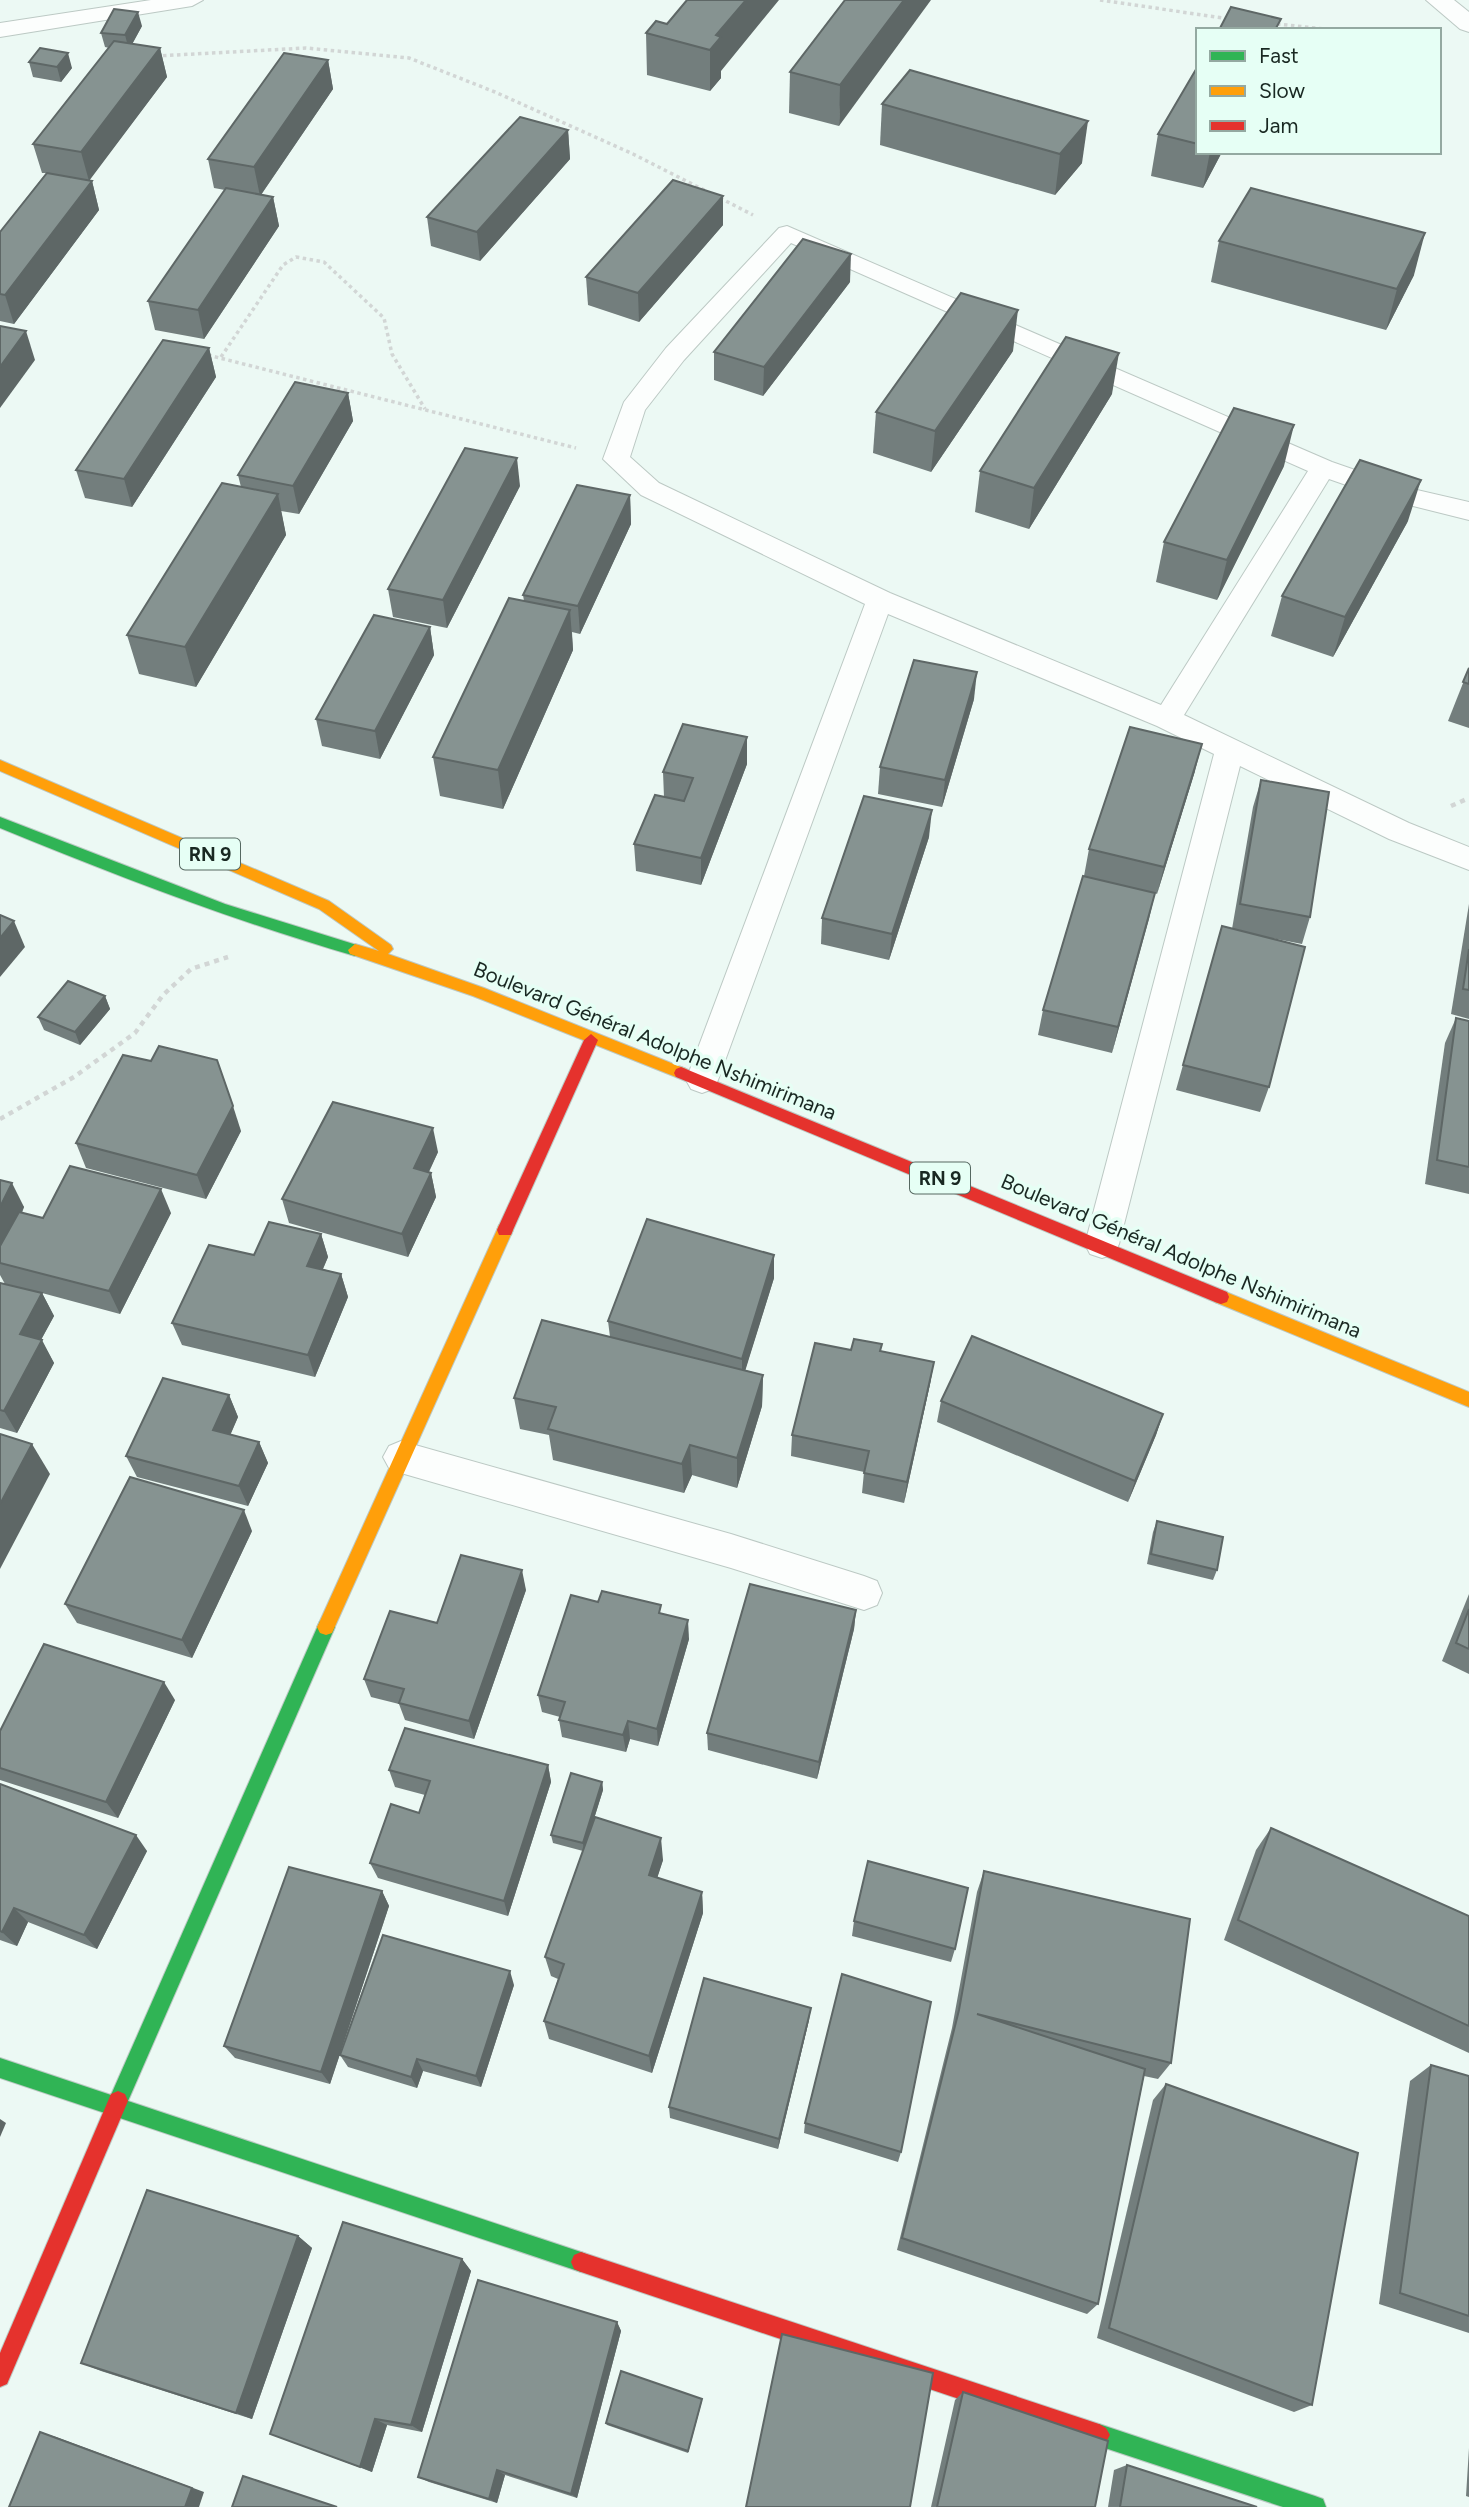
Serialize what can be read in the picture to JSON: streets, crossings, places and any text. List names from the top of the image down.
{
  "streets": {
    "street": ["RN 9", "Boulevard Général Adolphe Nshimirimana"]
  },
  "legend": ["Fast", "Slow", "Jam"]
}
